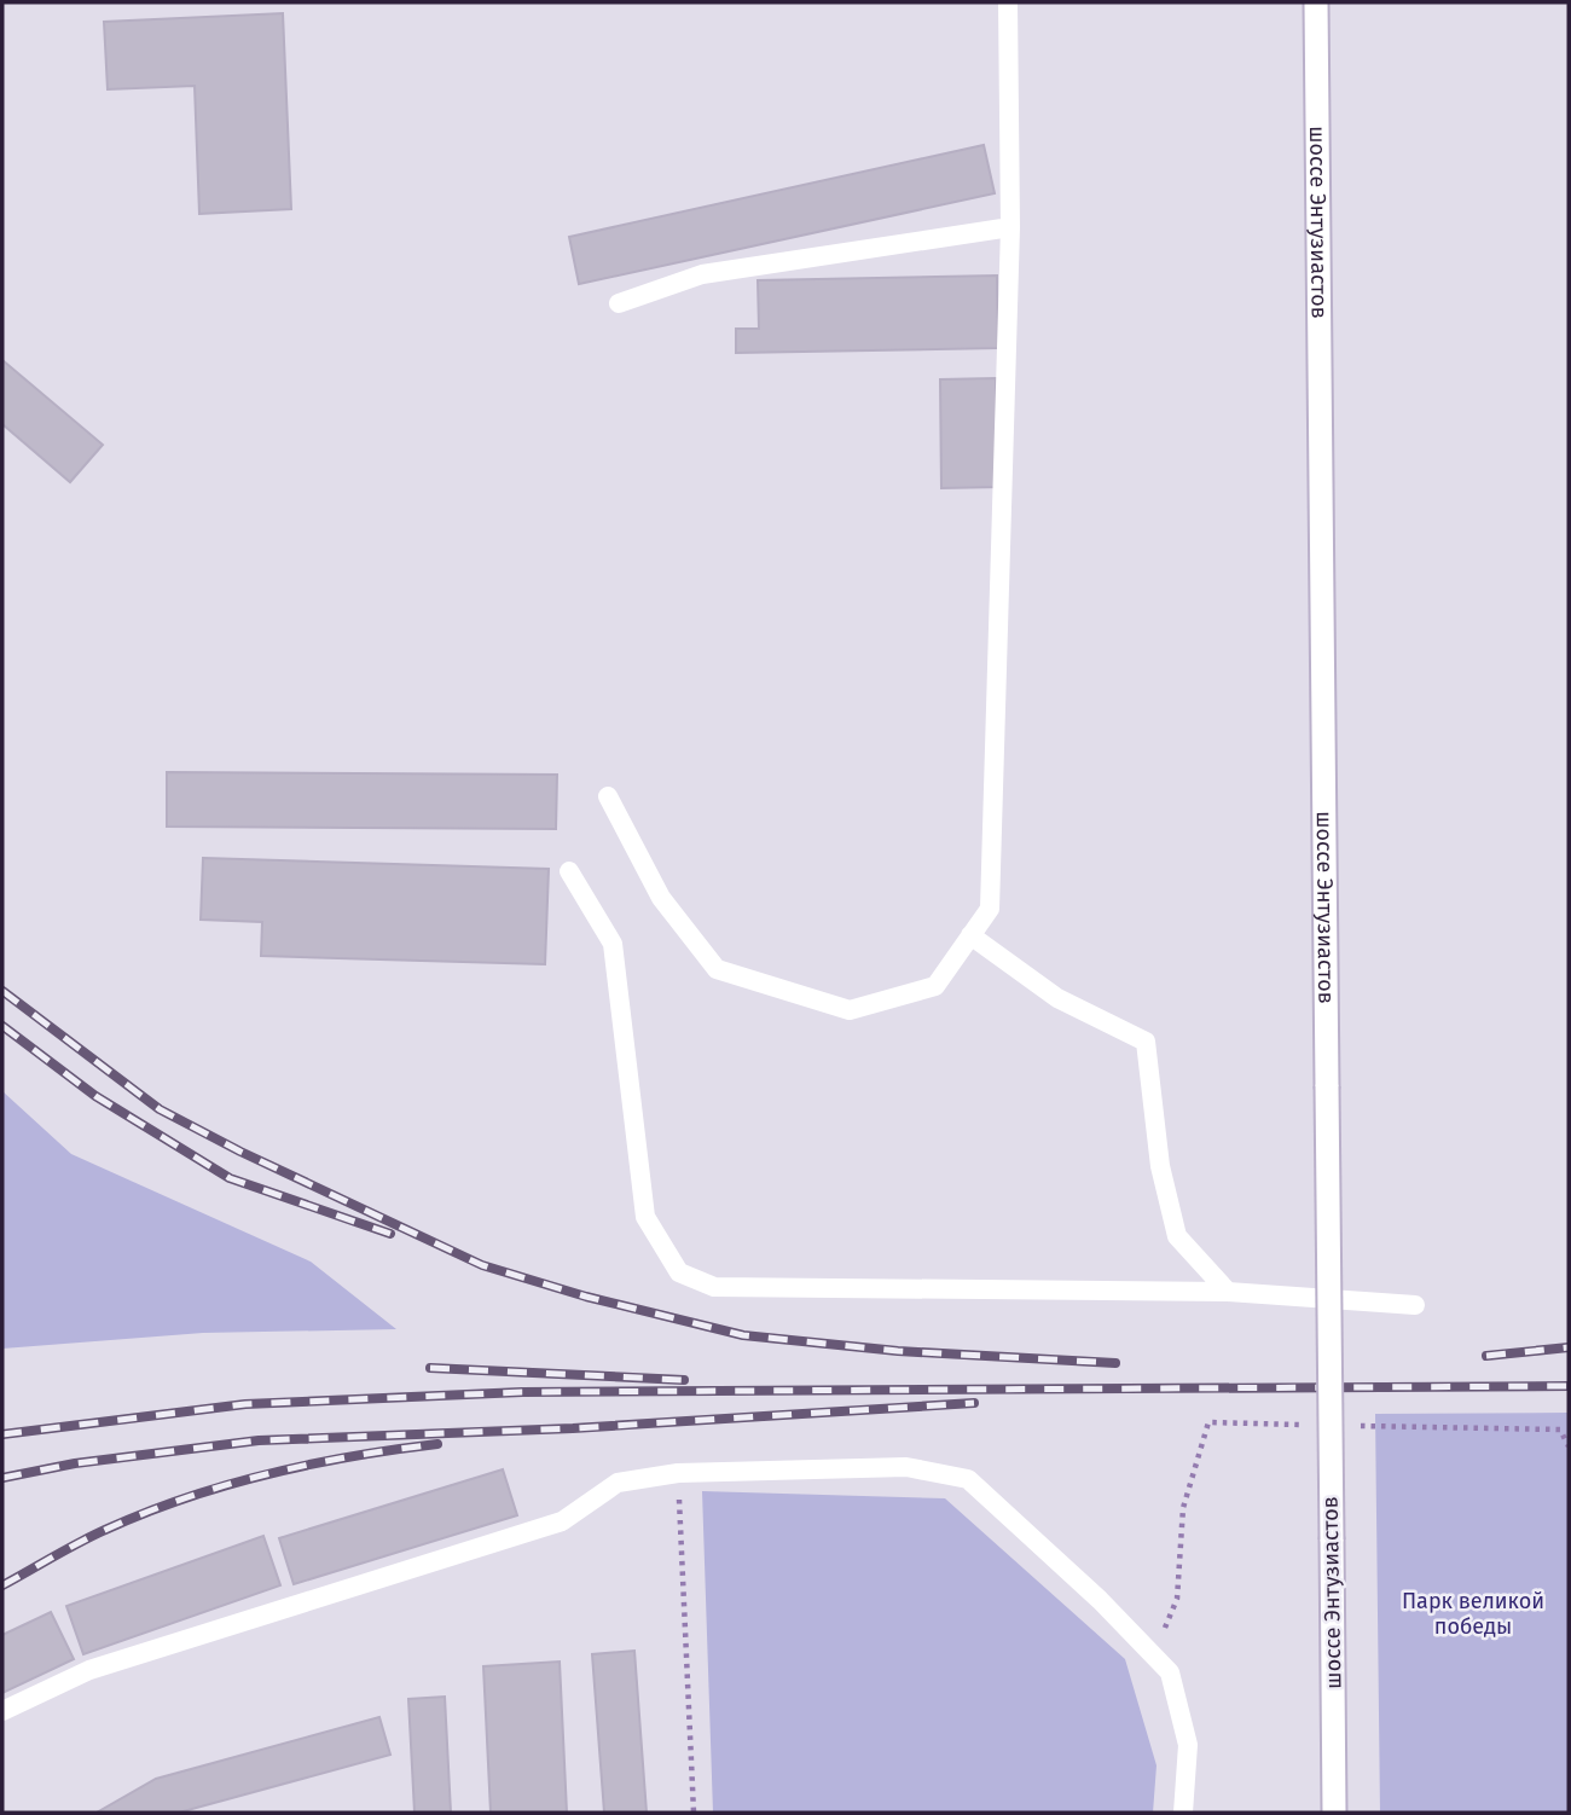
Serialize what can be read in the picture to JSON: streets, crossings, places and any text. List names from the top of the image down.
{
  "streets": {
    "main road": ["шоссе Энтузиастов"]
  },
  "parks": ["Парк великой победы"]
}
